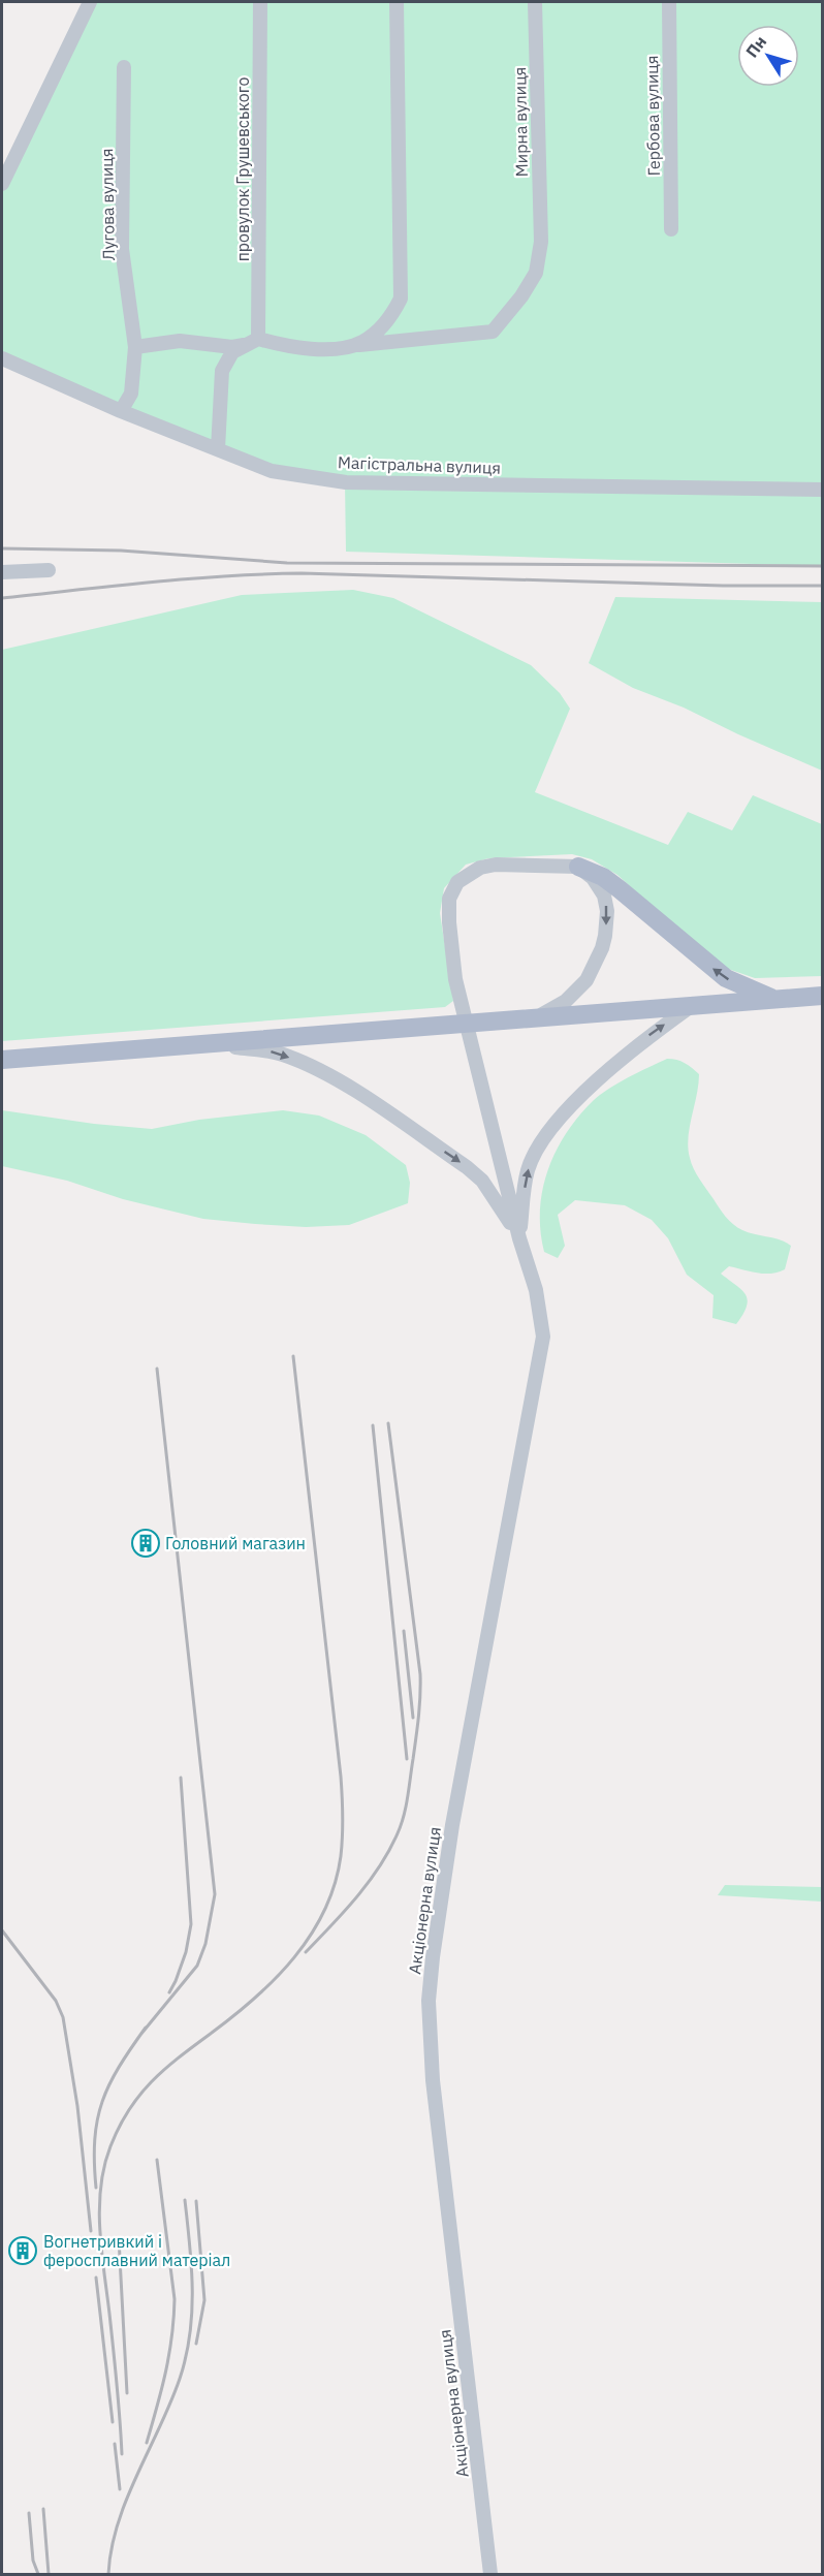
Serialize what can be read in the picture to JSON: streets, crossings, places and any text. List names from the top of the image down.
{
  "streets": {
    "street": [
      "Гербова вулиця",
      "Мирна вулиця",
      "провулок Грушевського",
      "Лугова вулиця",
      "Магістральна вулиця",
      "Акціонерна вулиця"
    ]
  },
  "crossings": [
    ["Мирна вулиця", "провулок Грушевського"],
    ["Лугова вулиця", "Магістральна вулиця"]
  ],
  "places": {
    "building": ["Головний магазин", "Вогнетривкий і феросплавний матеріал"]
  },
  "north": "top left"
}
